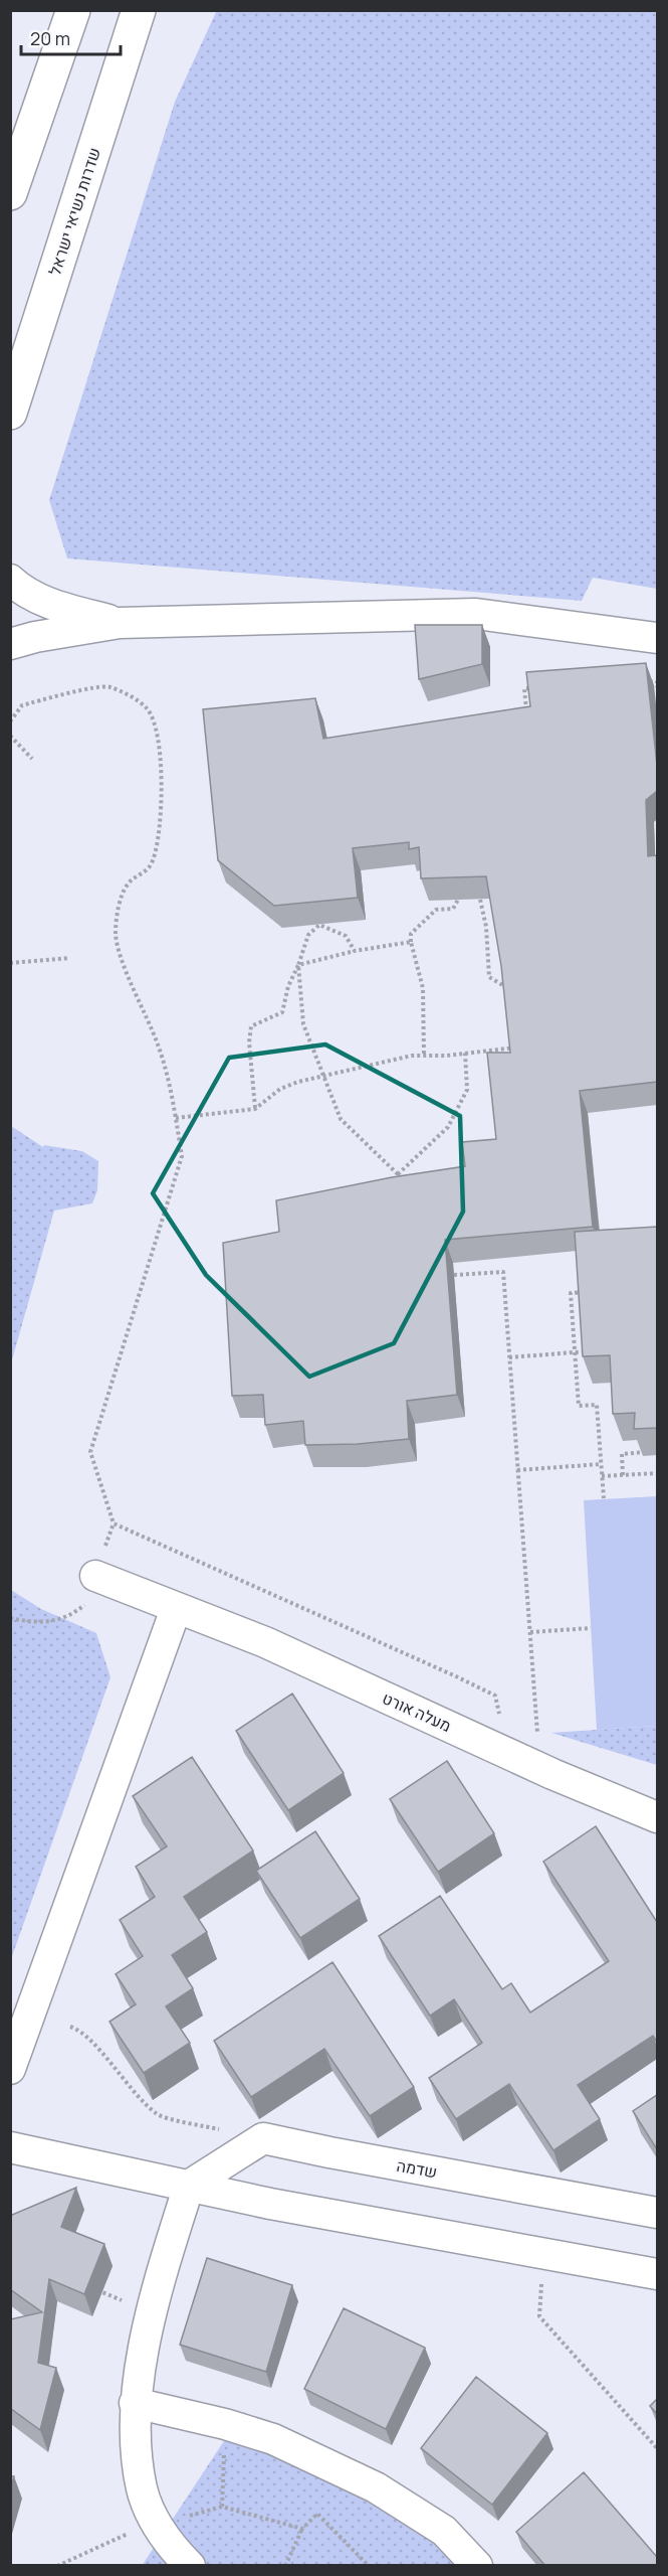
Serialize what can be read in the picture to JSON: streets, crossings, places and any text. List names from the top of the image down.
{
  "streets": {
    "main road": ["שדרות נשיאי ישראל"],
    "street": ["מעלה אורט", "שדמה"]
  },
  "scale_bar": "20 m"
}
